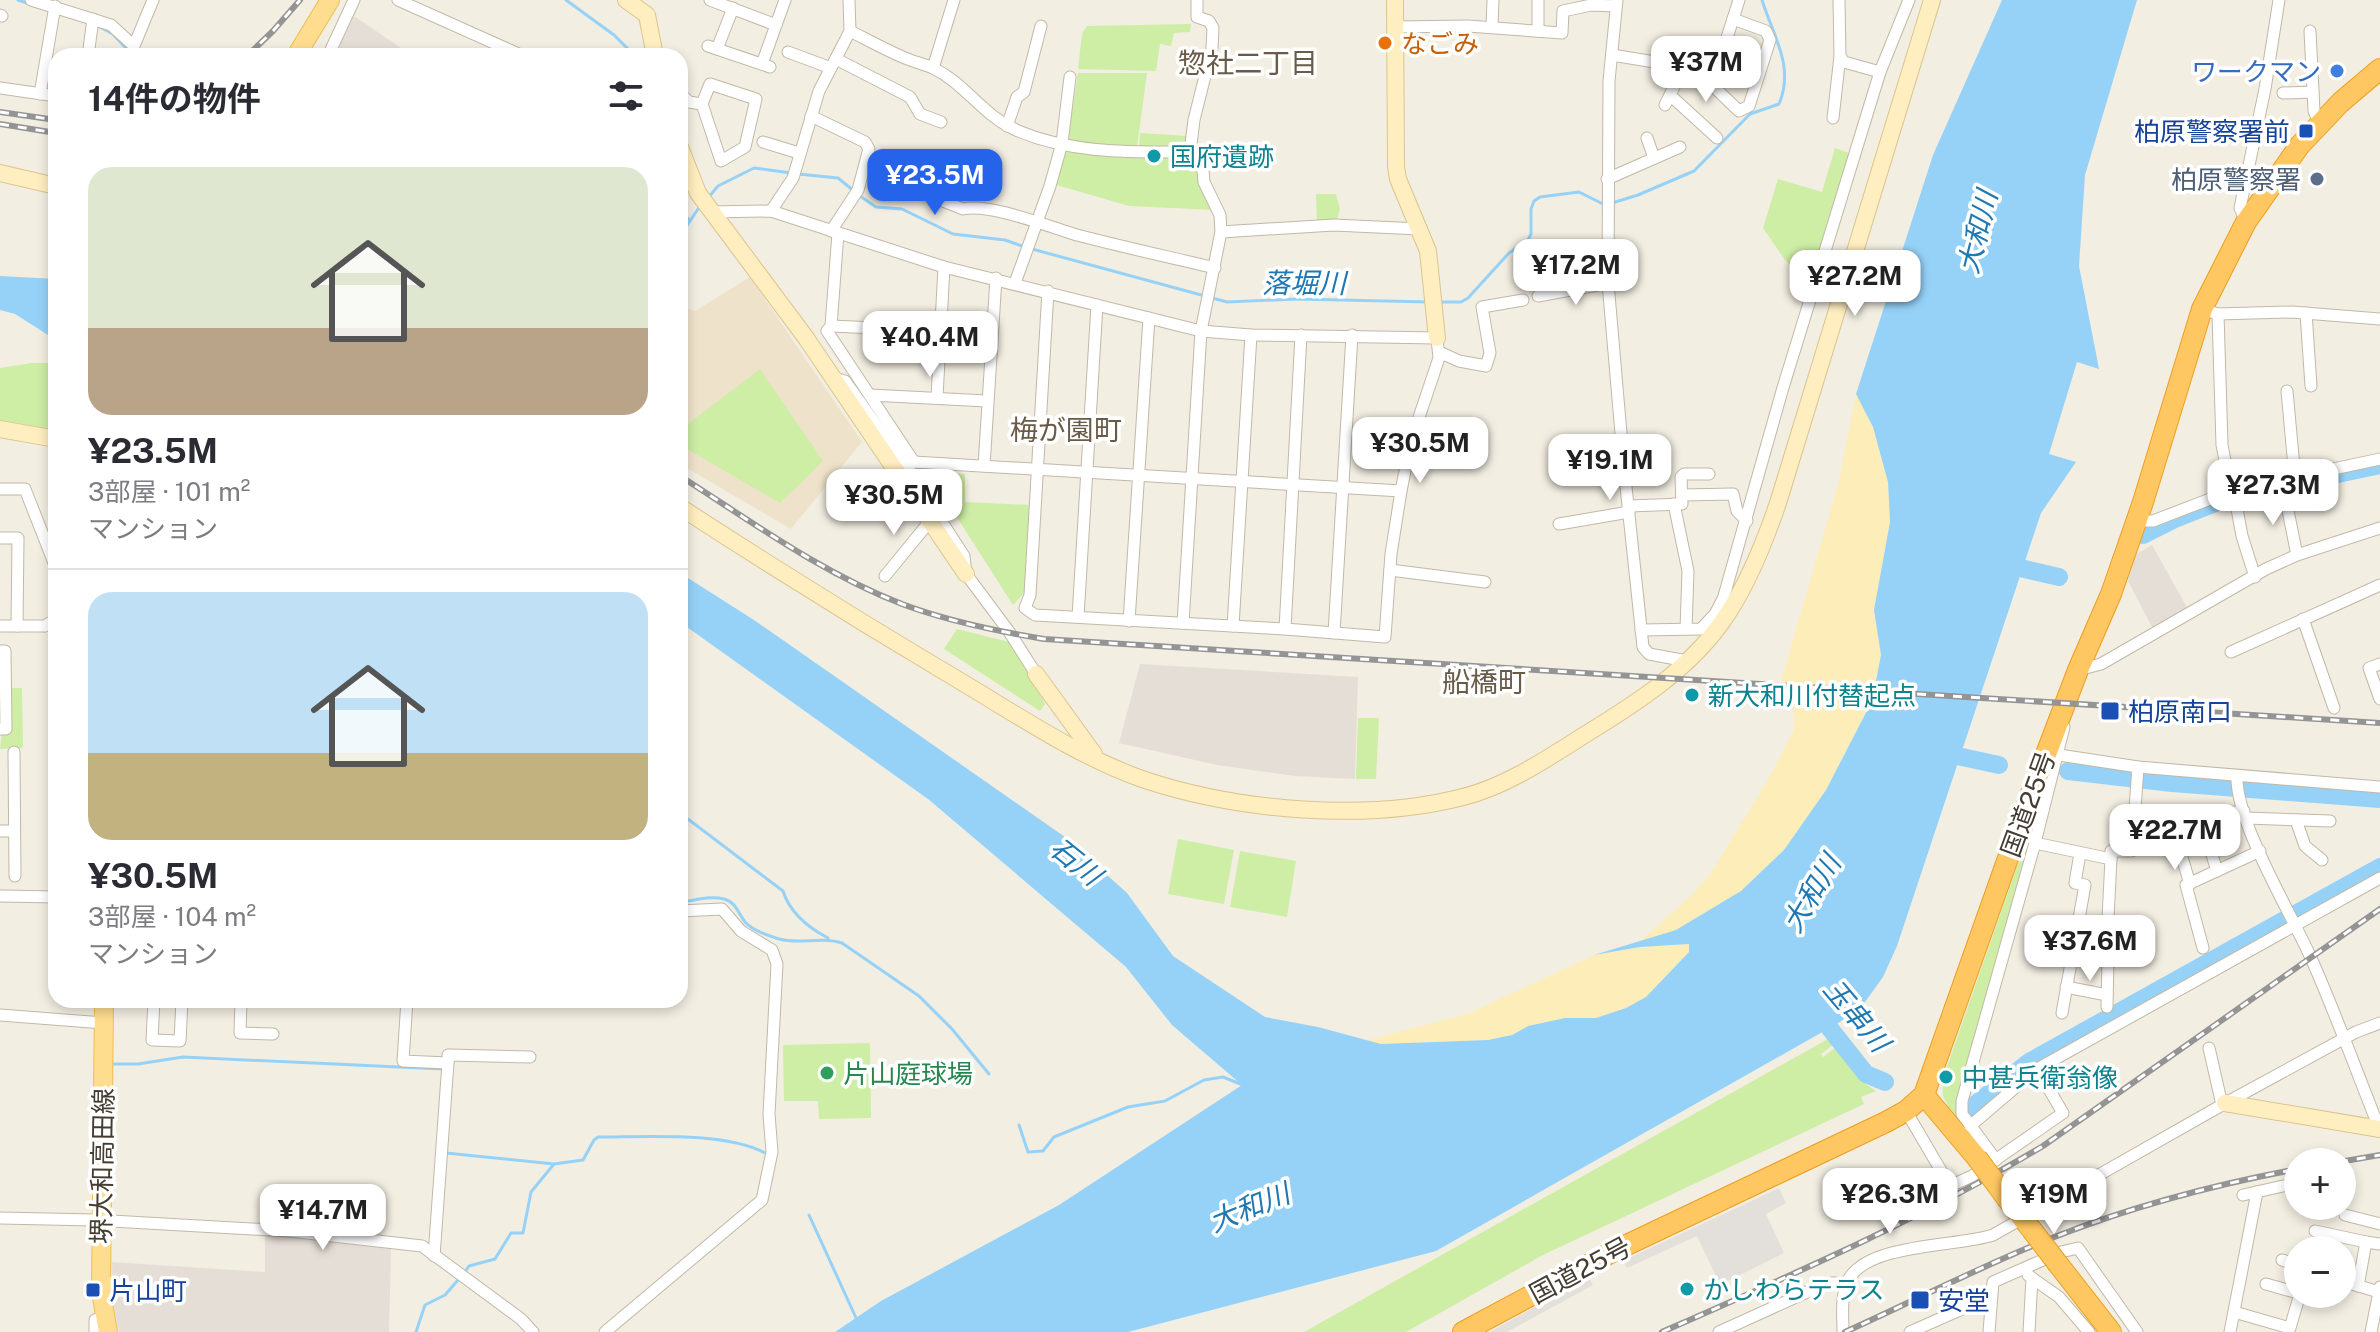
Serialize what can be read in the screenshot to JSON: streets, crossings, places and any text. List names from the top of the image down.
{
  "streets": {
    "highway": ["国道25号"],
    "main road": ["堺大和高田線"]
  },
  "districts": ["惣社二丁目", "梅が園町", "船橋町"],
  "water": [
    "大和川",
    "落堀川",
    "石川",
    "玉串川"
  ],
  "places": {
    "other": [
      "なごみ",
      "ワークマン",
      "国府遺跡",
      "柏原警察署",
      "新大和川付替起点",
      "片山庭球場",
      "中甚兵衛翁像",
      "かしわらテラス"
    ],
    "transit": [
      "柏原警察署前",
      "柏原南口",
      "片山町",
      "安堂"
    ]
  },
  "page": {
    "price": [
      "¥37M",
      "¥23.5M",
      "¥17.2M",
      "¥27.2M",
      "¥40.4M",
      "¥30.5M",
      "¥19.1M",
      "¥27.3M",
      "¥30.5M",
      "¥22.7M",
      "¥37.6M",
      "¥26.3M",
      "¥19M",
      "¥14.7M"
    ],
    "heading": "14件の物件",
    "list": [
      {
        "name": "¥23.5M",
        "note": "3部屋 · 101 m² · マンション"
      },
      {
        "name": "¥30.5M",
        "note": "3部屋 · 104 m² · マンション"
      }
    ],
    "map_buttons": ["+", "−"]
  }
}
